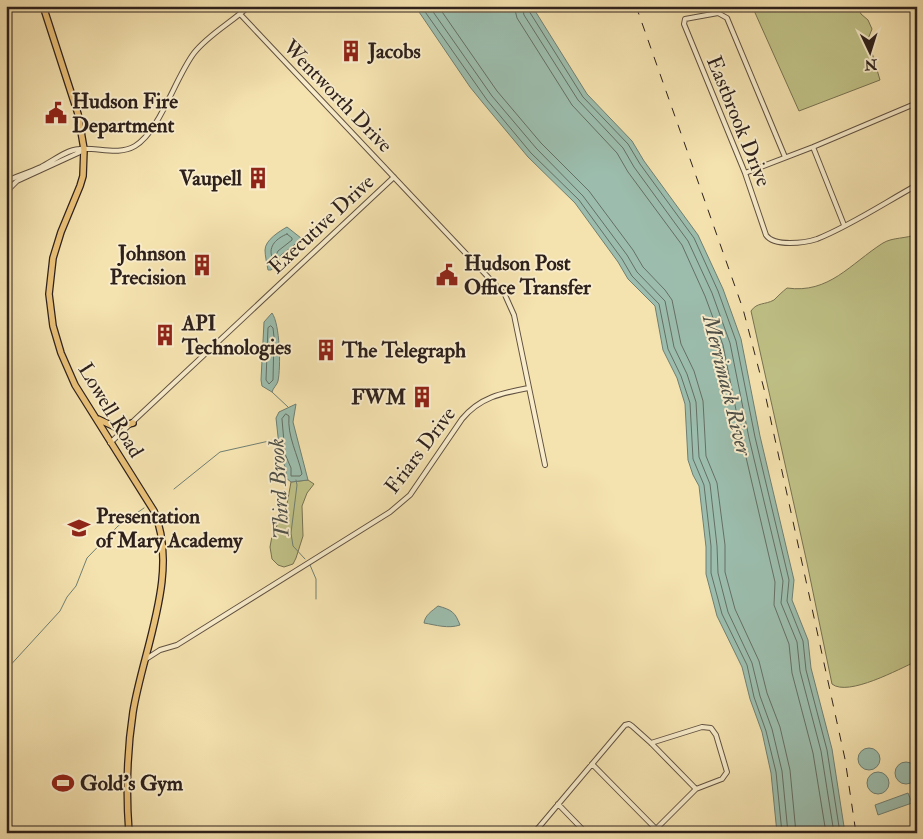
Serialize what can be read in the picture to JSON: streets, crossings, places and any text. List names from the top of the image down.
{
  "streets": {
    "main road": ["Lowell Road"],
    "street": [
      "Wentworth Drive",
      "Eastbrook Drive",
      "Executive Drive",
      "Friars Drive"
    ]
  },
  "crossings": [
    ["Wentworth Drive", "Executive Drive"],
    ["Executive Drive", "Lowell Road"],
    ["Executive Drive", "Friars Drive"],
    ["Lowell Road", "Friars Drive"]
  ],
  "water": ["Merrimack River", "Third Brook"],
  "places": {
    "building": [
      "Jacobs",
      "Vaupell",
      "Johnson Precision",
      "API Technologies",
      "The Telegraph",
      "FWM"
    ],
    "public building": ["Hudson Fire Department", "Hudson Post Office Transfer"],
    "school or university": ["Presentation of Mary Academy"],
    "sports": ["Gold's Gym"]
  },
  "north": "bottom"
}
